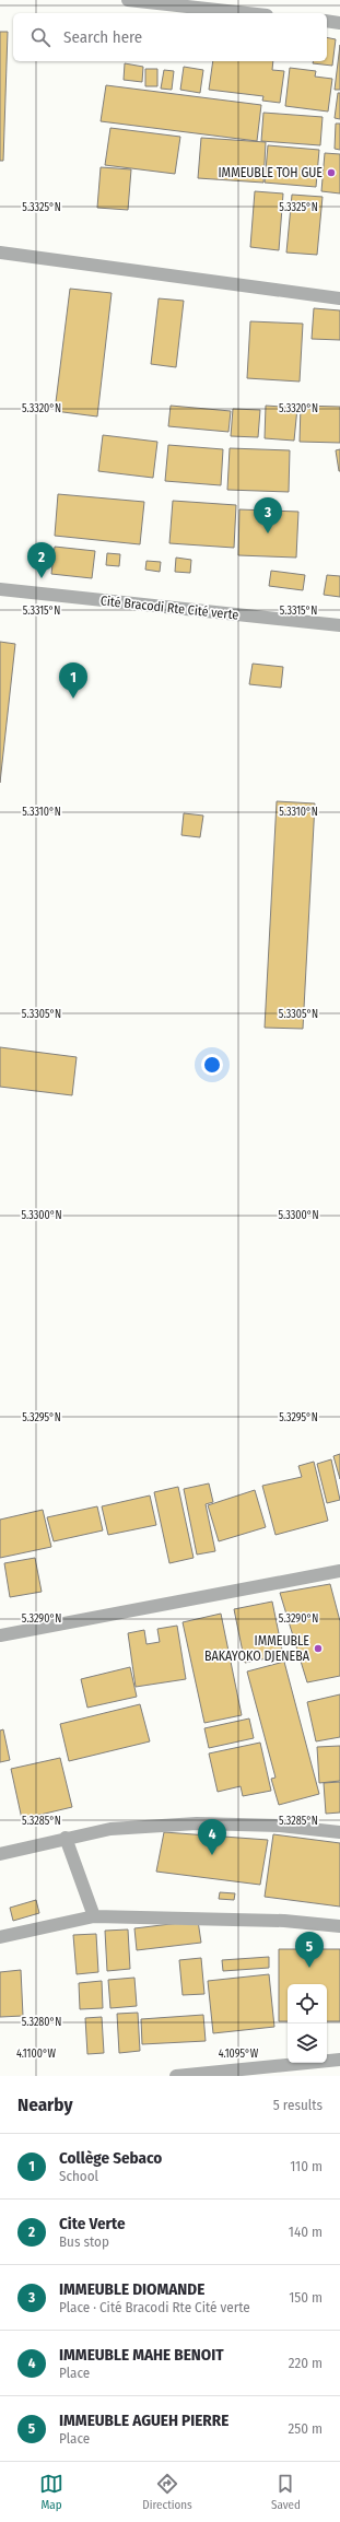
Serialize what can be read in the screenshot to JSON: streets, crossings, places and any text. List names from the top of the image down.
{
  "streets": {
    "street": ["Cité Bracodi Rte Cité verte"]
  },
  "places": ["IMMEUBLE TOH GUE", "IMMEUBLE BAKAYOKO DJENEBA"],
  "page": {
    "search": "Search here",
    "pins": [
      "3",
      "2",
      "1",
      "4",
      "5"
    ],
    "heading": ["Nearby", "5 results"],
    "list": [
      {
        "mark": "1",
        "name": "Collège Sebaco",
        "note": "School",
        "value": "110 m"
      },
      {
        "mark": "2",
        "name": "Cite Verte",
        "note": "Bus stop",
        "value": "140 m"
      },
      {
        "mark": "3",
        "name": "IMMEUBLE DIOMANDE",
        "note": "Place · Cité Bracodi Rte Cité verte",
        "value": "150 m"
      },
      {
        "mark": "4",
        "name": "IMMEUBLE MAHE BENOIT",
        "note": "Place",
        "value": "220 m"
      },
      {
        "mark": "5",
        "name": "IMMEUBLE AGUEH PIERRE",
        "note": "Place",
        "value": "250 m"
      }
    ],
    "nav": ["Map", "Directions", "Saved"]
  },
  "coordinates": [
    "5.3325°N",
    "5.3320°N",
    "5.3315°N",
    "5.3310°N",
    "5.3305°N",
    "5.3300°N",
    "5.3295°N",
    "5.3290°N",
    "5.3285°N",
    "5.3280°N",
    "4.1100°W",
    "4.1095°W"
  ]
}
